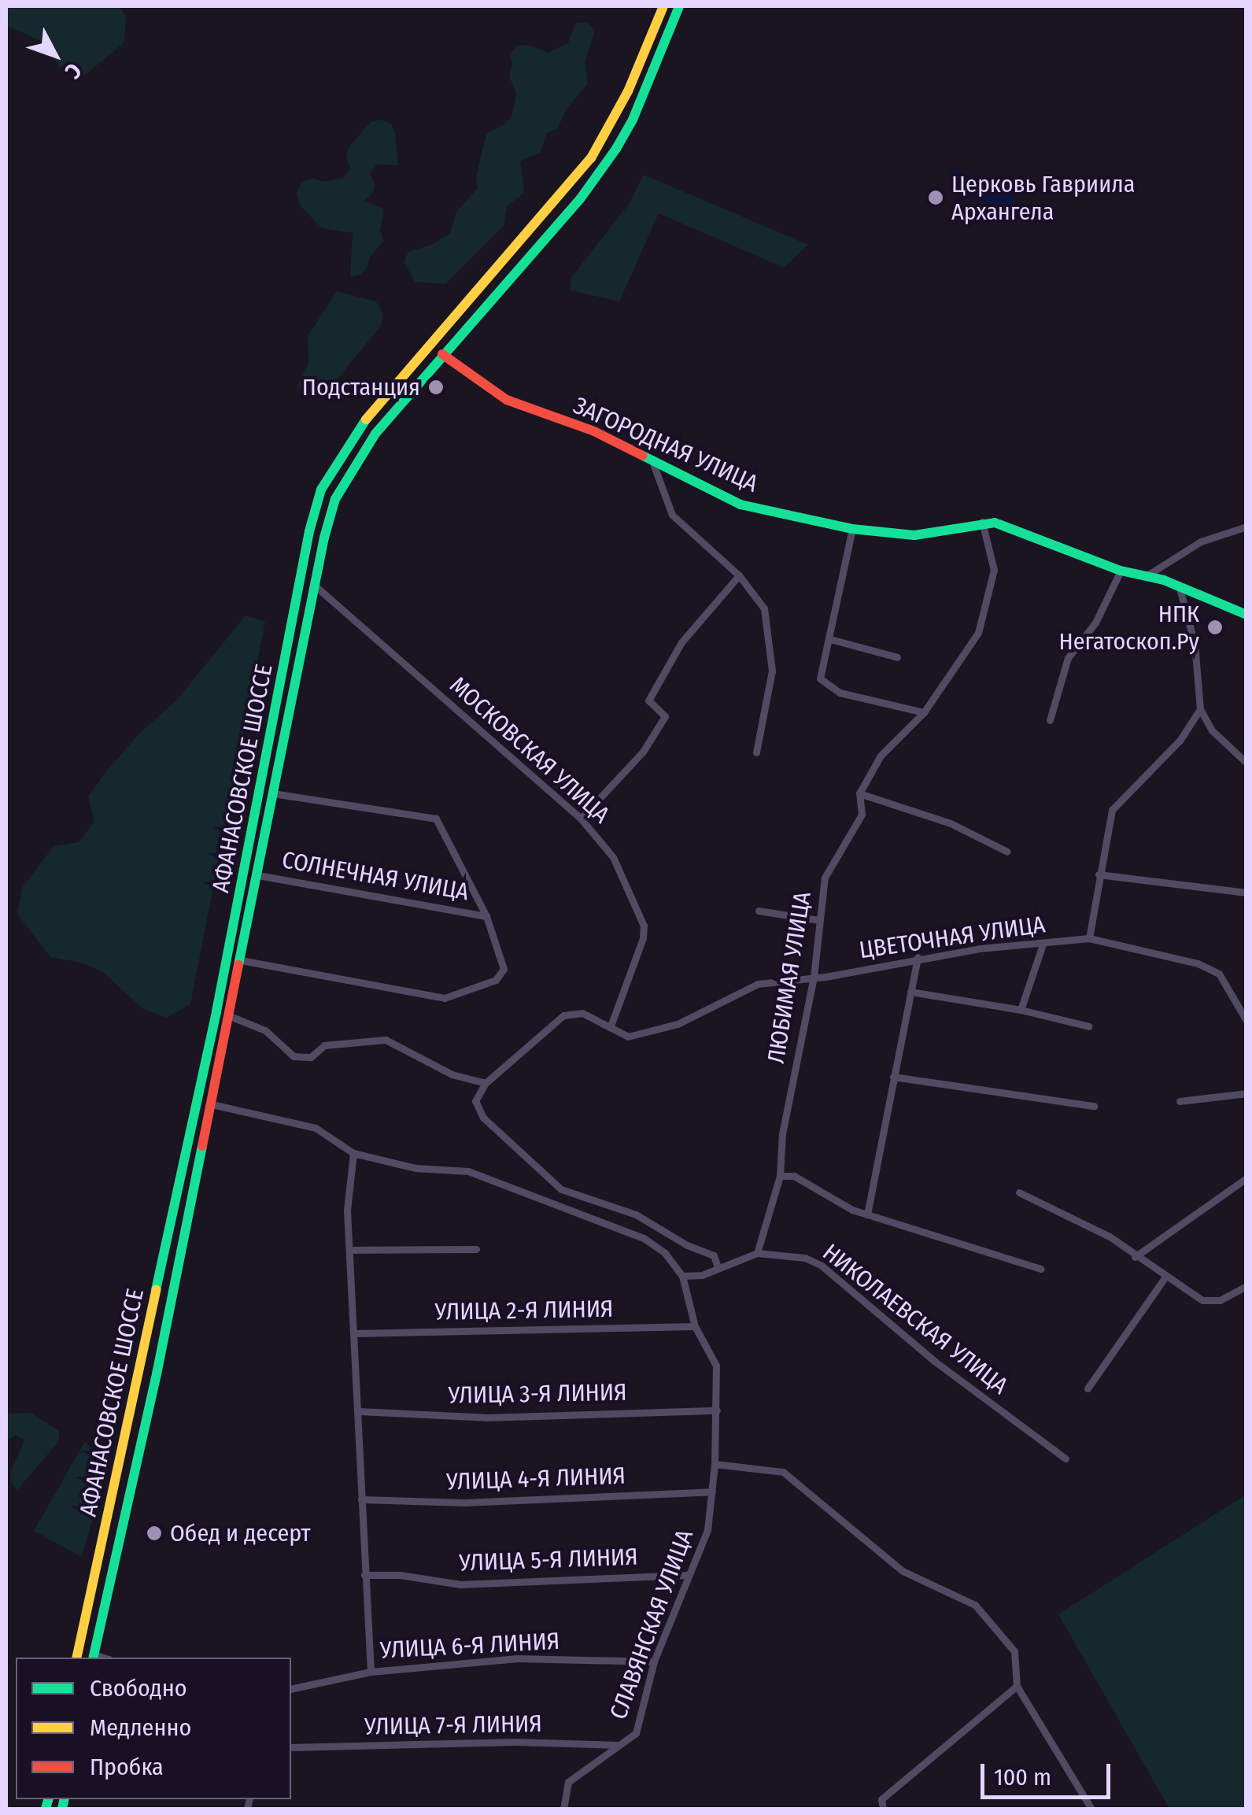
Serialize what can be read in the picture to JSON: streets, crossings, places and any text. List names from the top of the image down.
{
  "streets": {
    "main road": ["ЗАГОРОДНАЯ УЛИЦА", "АФАНАСОВСКОЕ ШОССЕ"],
    "street": [
      "МОСКОВСКАЯ УЛИЦА",
      "СОЛНЕЧНАЯ УЛИЦА",
      "ЦВЕТОЧНАЯ УЛИЦА",
      "ЛЮБИМАЯ УЛИЦА",
      "УЛИЦА 2-Я ЛИНИЯ",
      "НИКОЛАЕВСКАЯ УЛИЦА",
      "УЛИЦА 3-Я ЛИНИЯ",
      "УЛИЦА 4-Я ЛИНИЯ",
      "УЛИЦА 5-Я ЛИНИЯ",
      "СЛАВЯНСКАЯ УЛИЦА",
      "УЛИЦА 6-Я ЛИНИЯ",
      "УЛИЦА 7-Я ЛИНИЯ"
    ]
  },
  "crossings": [
    ["ЗАГОРОДНАЯ УЛИЦА", "АФАНАСОВСКОЕ ШОССЕ"],
    ["ЗАГОРОДНАЯ УЛИЦА", "ЛЮБИМАЯ УЛИЦА"],
    ["МОСКОВСКАЯ УЛИЦА", "АФАНАСОВСКОЕ ШОССЕ"],
    ["МОСКОВСКАЯ УЛИЦА", "ЦВЕТОЧНАЯ УЛИЦА"],
    ["АФАНАСОВСКОЕ ШОССЕ", "СОЛНЕЧНАЯ УЛИЦА"],
    ["АФАНАСОВСКОЕ ШОССЕ", "СЛАВЯНСКАЯ УЛИЦА"],
    ["ЦВЕТОЧНАЯ УЛИЦА", "ЛЮБИМАЯ УЛИЦА"],
    ["ЛЮБИМАЯ УЛИЦА", "НИКОЛАЕВСКАЯ УЛИЦА"],
    ["УЛИЦА 2-Я ЛИНИЯ", "СЛАВЯНСКАЯ УЛИЦА"],
    ["НИКОЛАЕВСКАЯ УЛИЦА", "СЛАВЯНСКАЯ УЛИЦА"],
    ["УЛИЦА 3-Я ЛИНИЯ", "СЛАВЯНСКАЯ УЛИЦА"],
    ["УЛИЦА 4-Я ЛИНИЯ", "СЛАВЯНСКАЯ УЛИЦА"],
    ["УЛИЦА 5-Я ЛИНИЯ", "СЛАВЯНСКАЯ УЛИЦА"],
    ["СЛАВЯНСКАЯ УЛИЦА", "УЛИЦА 6-Я ЛИНИЯ"],
    ["СЛАВЯНСКАЯ УЛИЦА", "УЛИЦА 7-Я ЛИНИЯ"]
  ],
  "places": [
    "Церковь Гавриила Архангела",
    "Подстанция",
    "НПК Негатоскоп.Ру",
    "Обед и десерт"
  ],
  "legend": ["Свободно", "Медленно", "Пробка"],
  "scale_bar": "100 m",
  "north": "bottom right"
}
